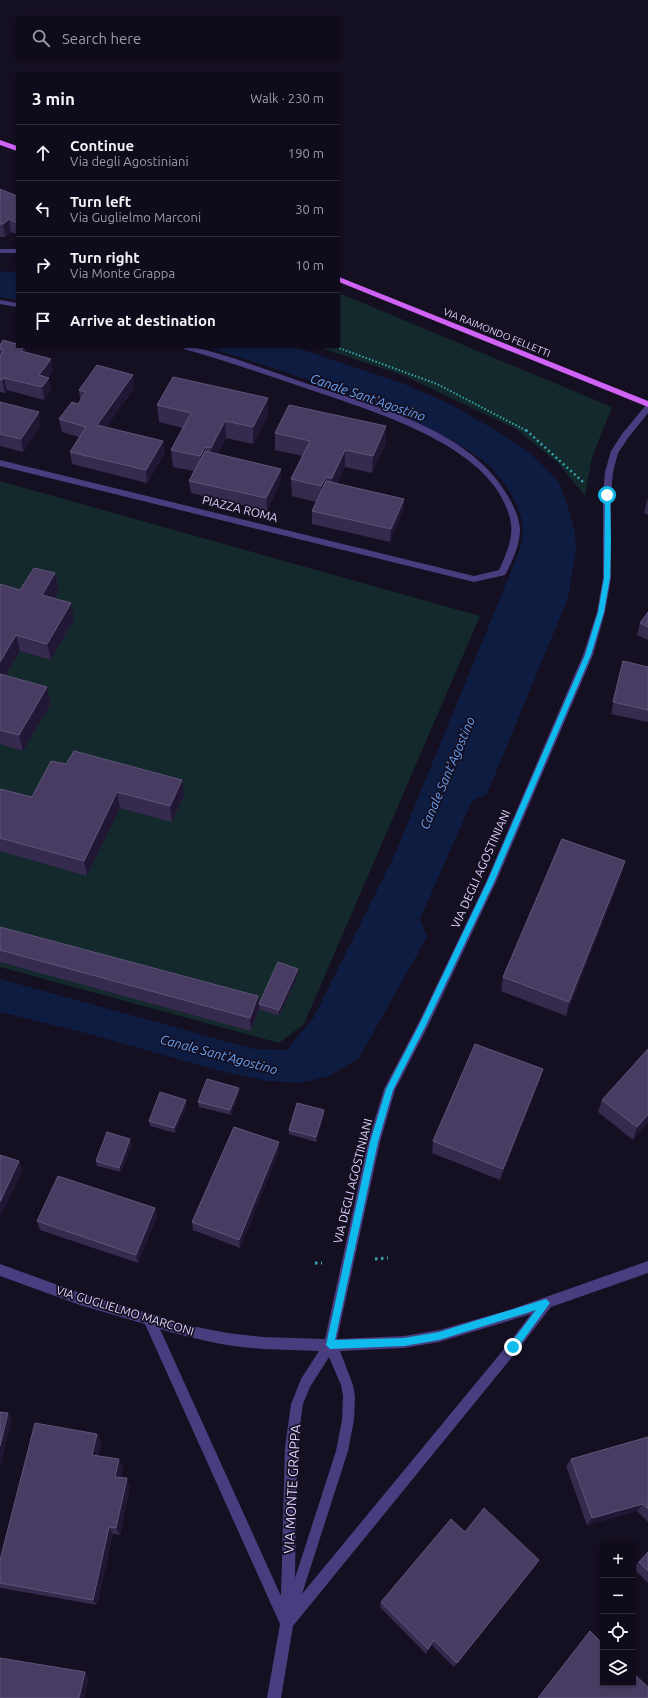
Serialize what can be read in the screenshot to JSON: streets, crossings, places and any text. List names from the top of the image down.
{
  "streets": {
    "main road": ["VIA RAIMONDO FELLETTI"],
    "street": [
      "PIAZZA ROMA",
      "VIA DEGLI AGOSTINIANI",
      "VIA GUGLIELMO MARCONI",
      "VIA MONTE GRAPPA"
    ]
  },
  "crossings": [
    ["VIA DEGLI AGOSTINIANI", "VIA GUGLIELMO MARCONI"],
    ["VIA DEGLI AGOSTINIANI", "VIA MONTE GRAPPA"],
    ["VIA GUGLIELMO MARCONI", "VIA MONTE GRAPPA"]
  ],
  "water": ["Canale Sant'Agostino"],
  "page": {
    "search": "Search here",
    "heading": ["3 min", "Walk · 230 m"],
    "list": [
      ["Continue", "Via degli Agostiniani", "190 m"],
      ["Turn left", "Via Guglielmo Marconi", "30 m"],
      ["Turn right", "Via Monte Grappa", "10 m"],
      "Arrive at destination"
    ],
    "map_buttons": ["+", "−"]
  }
}
